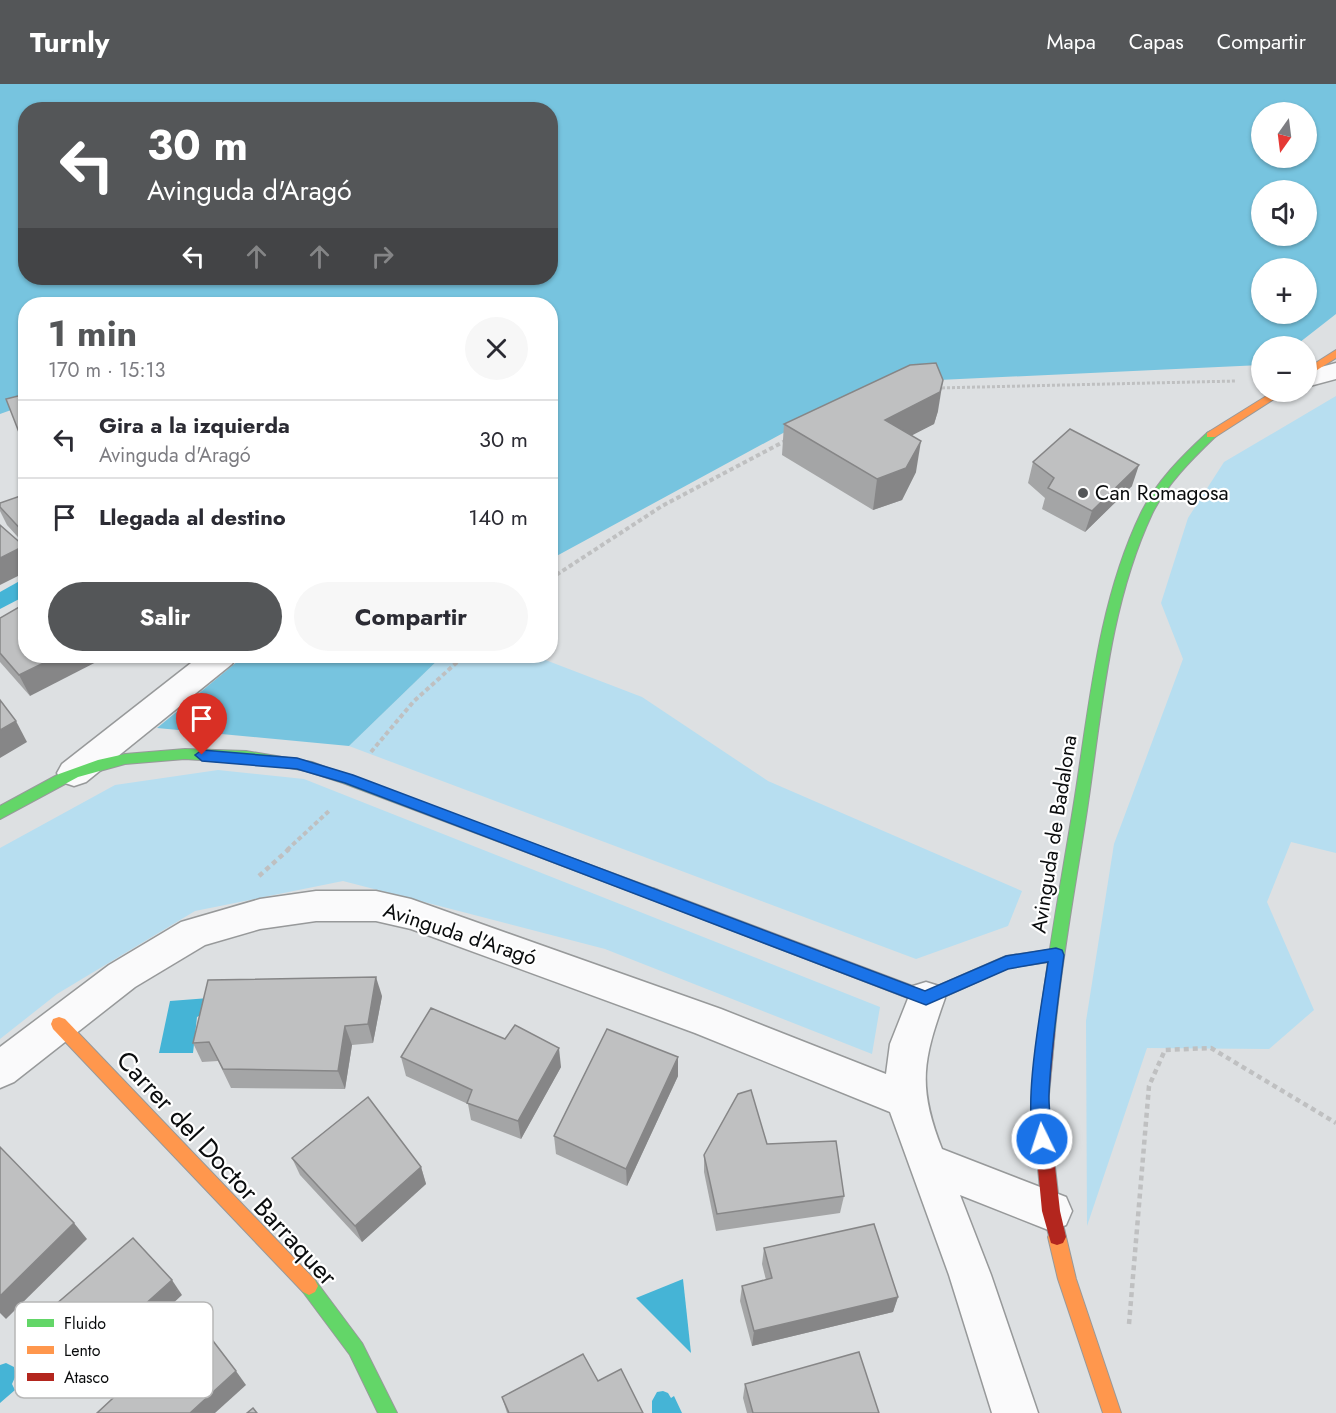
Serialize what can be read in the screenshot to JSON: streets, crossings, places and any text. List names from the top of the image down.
{
  "streets": {
    "street": ["Avinguda de Badalona", "Avinguda d'Aragó", "Carrer del Doctor Barraquer"]
  },
  "crossings": [
    ["Avinguda d'Aragó", "Carrer del Doctor Barraquer"]
  ],
  "places": ["Can Romagosa"],
  "legend": ["Fluido", "Lento", "Atasco"],
  "north": "bottom",
  "page": {
    "header": "Turnly",
    "nav": ["Mapa", "Capas", "Compartir"],
    "map_buttons": ["+", "−"],
    "turn": ["30 m", "Avinguda d'Aragó"],
    "heading": ["1 min", "170 m · 15:13"],
    "list": [
      {
        "name": "Gira a la izquierda",
        "note": "Avinguda d'Aragó",
        "value": "30 m"
      },
      {
        "name": "Llegada al destino",
        "value": "140 m"
      }
    ],
    "buttons": ["Salir", "Compartir"]
  }
}
